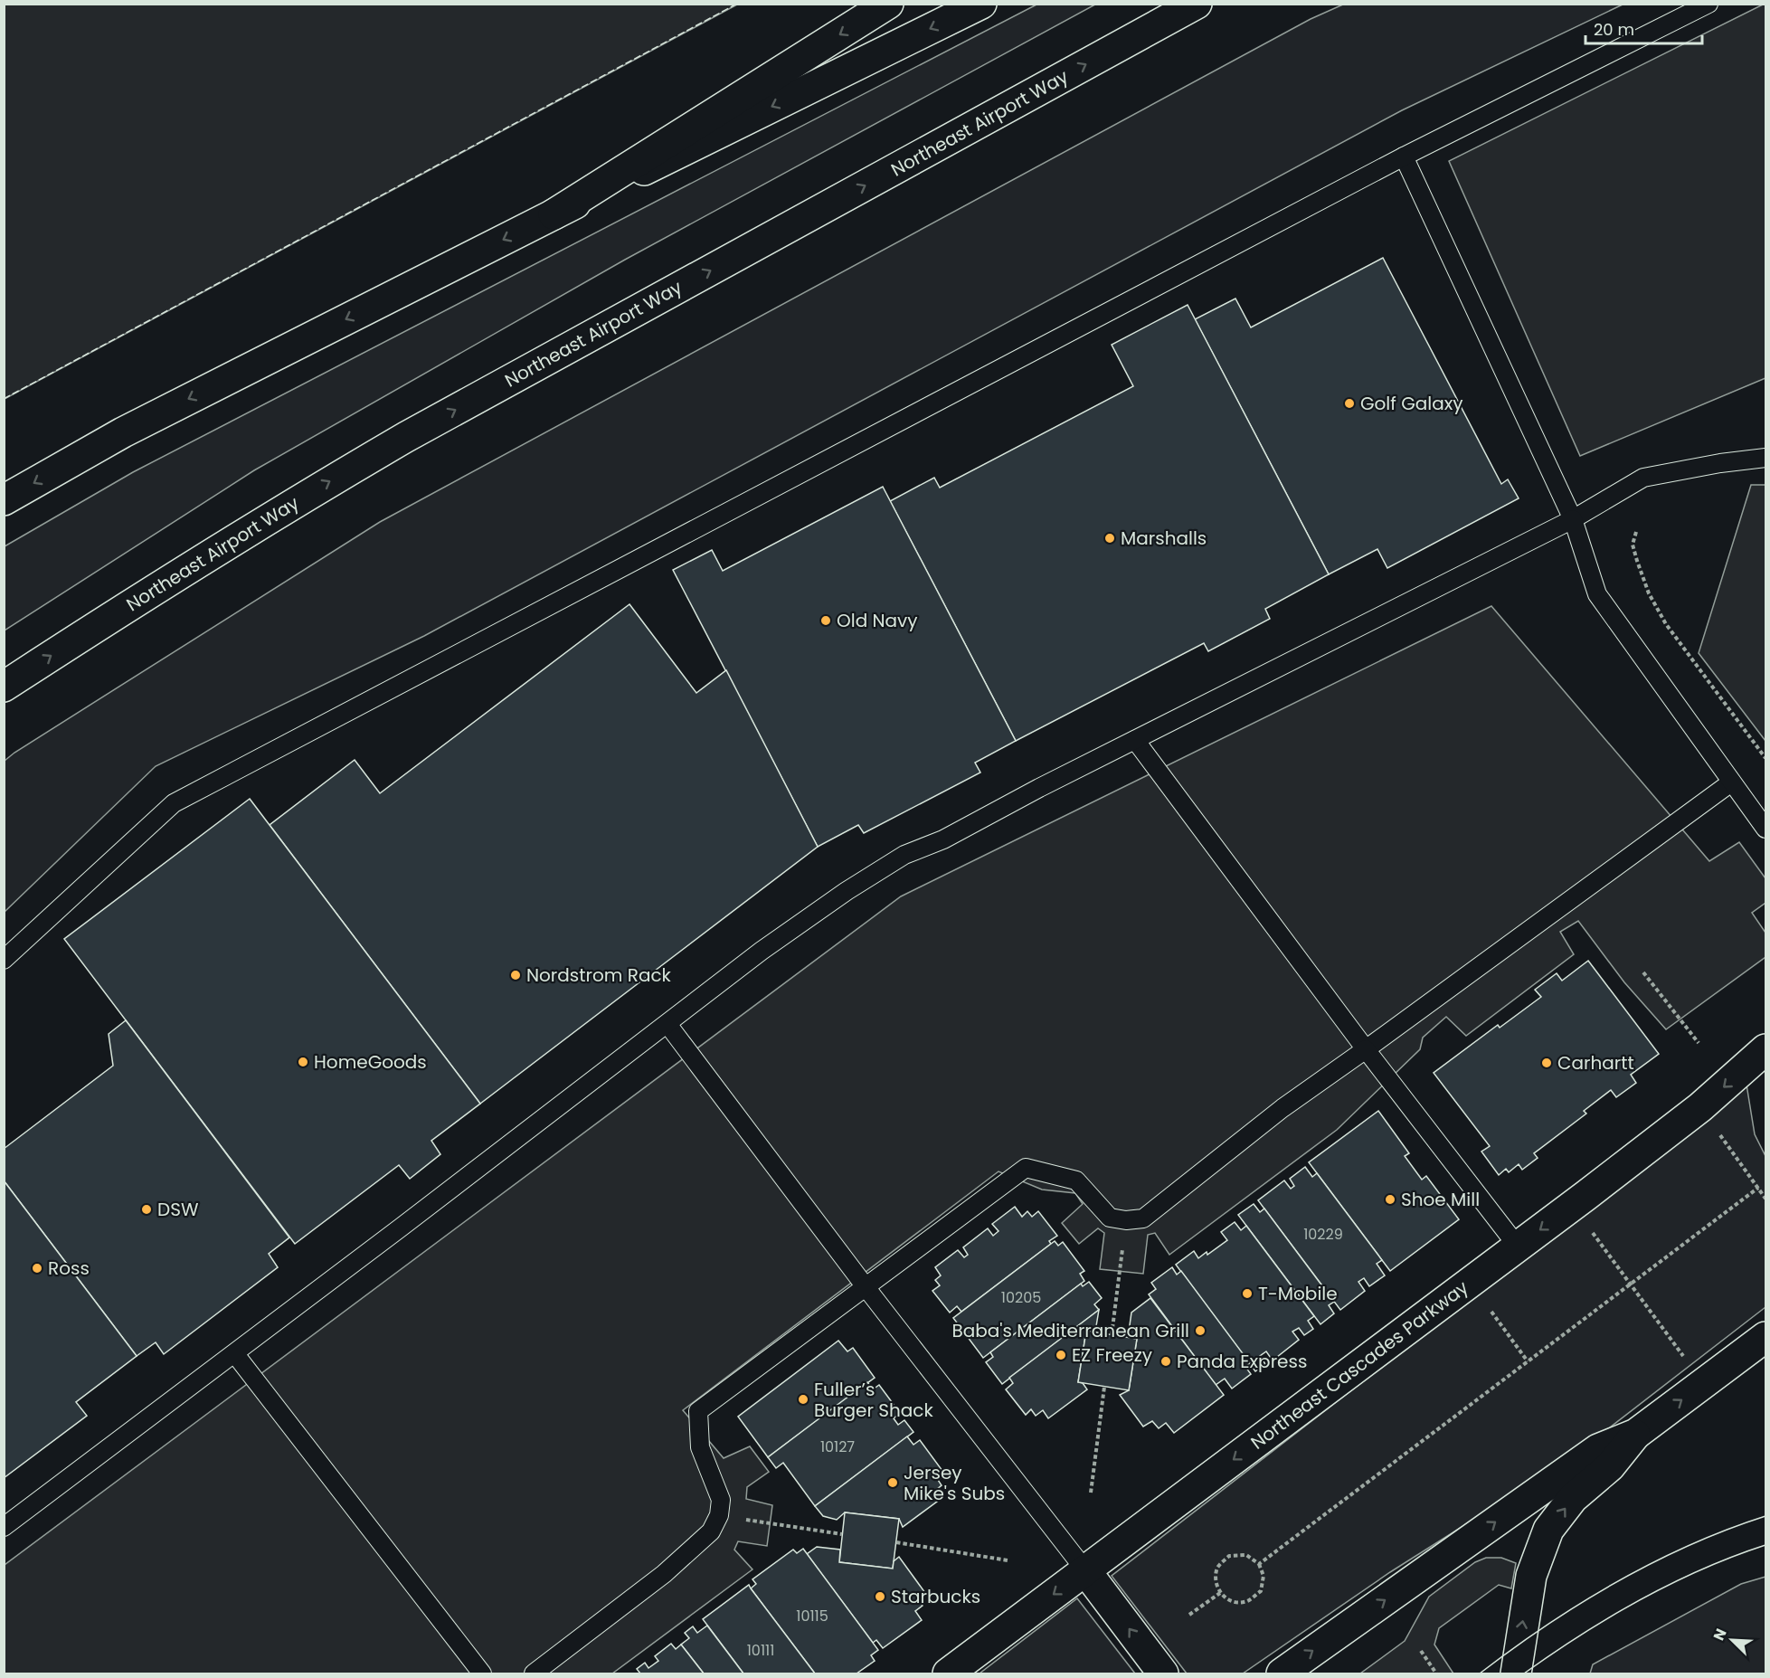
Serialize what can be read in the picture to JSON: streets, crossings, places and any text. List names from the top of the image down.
{
  "streets": {
    "main road": ["Northeast Airport Way", "Northeast Cascades Parkway"]
  },
  "places": [
    "Golf Galaxy",
    "Marshalls",
    "Old Navy",
    "Nordstrom Rack",
    "HomeGoods",
    "Carhartt",
    "Shoe Mill",
    "DSW",
    "Ross",
    "T-Mobile",
    "Baba's Mediterranean Grill",
    "EZ Freezy",
    "Panda Express",
    "Fuller’s Burger Shack",
    "Jersey Mike's Subs",
    "Starbucks"
  ],
  "house_numbers": [
    "10229",
    "10205",
    "10127",
    "10115",
    "10111"
  ],
  "scale_bar": "20 m",
  "north": "top left"
}
